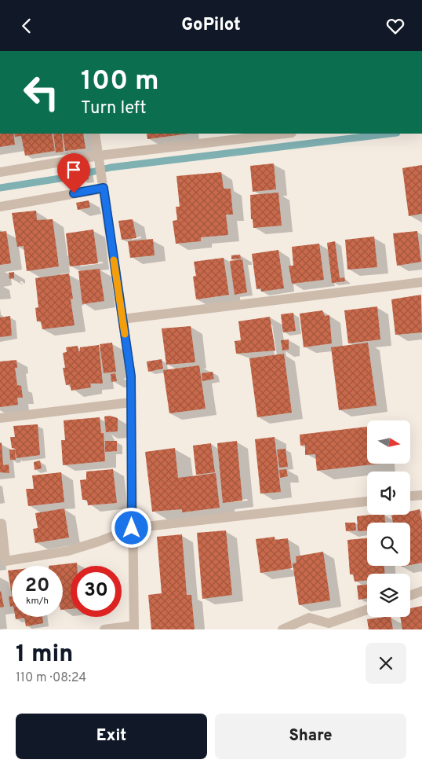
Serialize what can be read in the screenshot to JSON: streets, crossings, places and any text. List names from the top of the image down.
{
  "north": "right",
  "page": {
    "header": "GoPilot",
    "turn": ["100 m", "Turn left"],
    "speed": "20 km/h",
    "limit": "30",
    "heading": ["1 min", "110 m · 08:24"],
    "buttons": ["Exit", "Share"]
  }
}
